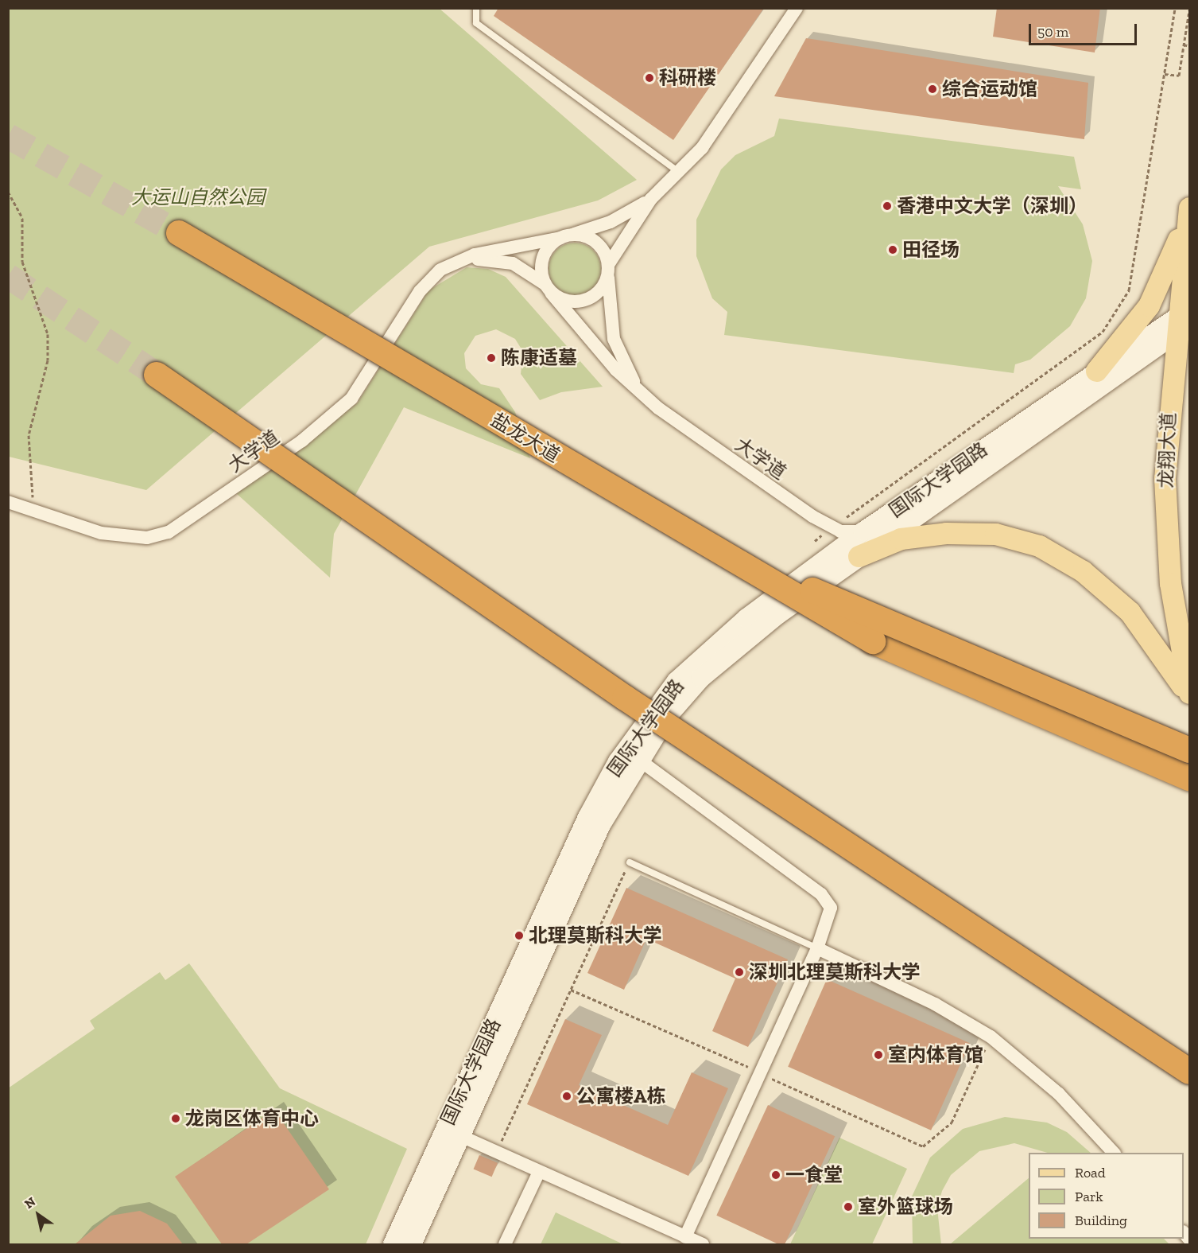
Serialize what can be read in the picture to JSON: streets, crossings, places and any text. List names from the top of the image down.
{
  "streets": {
    "highway": ["盐龙大道"],
    "main road": ["龙翔大道"],
    "street": ["大学道", "国际大学园路"]
  },
  "crossings": [
    ["龙翔大道", "国际大学园路"],
    ["大学道", "国际大学园路"]
  ],
  "parks": ["大运山自然公园"],
  "places": [
    "科研楼",
    "综合运动馆",
    "香港中文大学（深圳）",
    "田径场",
    "陈康适墓",
    "北理莫斯科大学",
    "深圳北理莫斯科大学",
    "室内体育馆",
    "公寓楼A栋",
    "龙岗区体育中心",
    "一食堂",
    "室外篮球场"
  ],
  "legend": ["Road", "Park", "Building"],
  "scale_bar": "50 m",
  "north": "top left"
}
